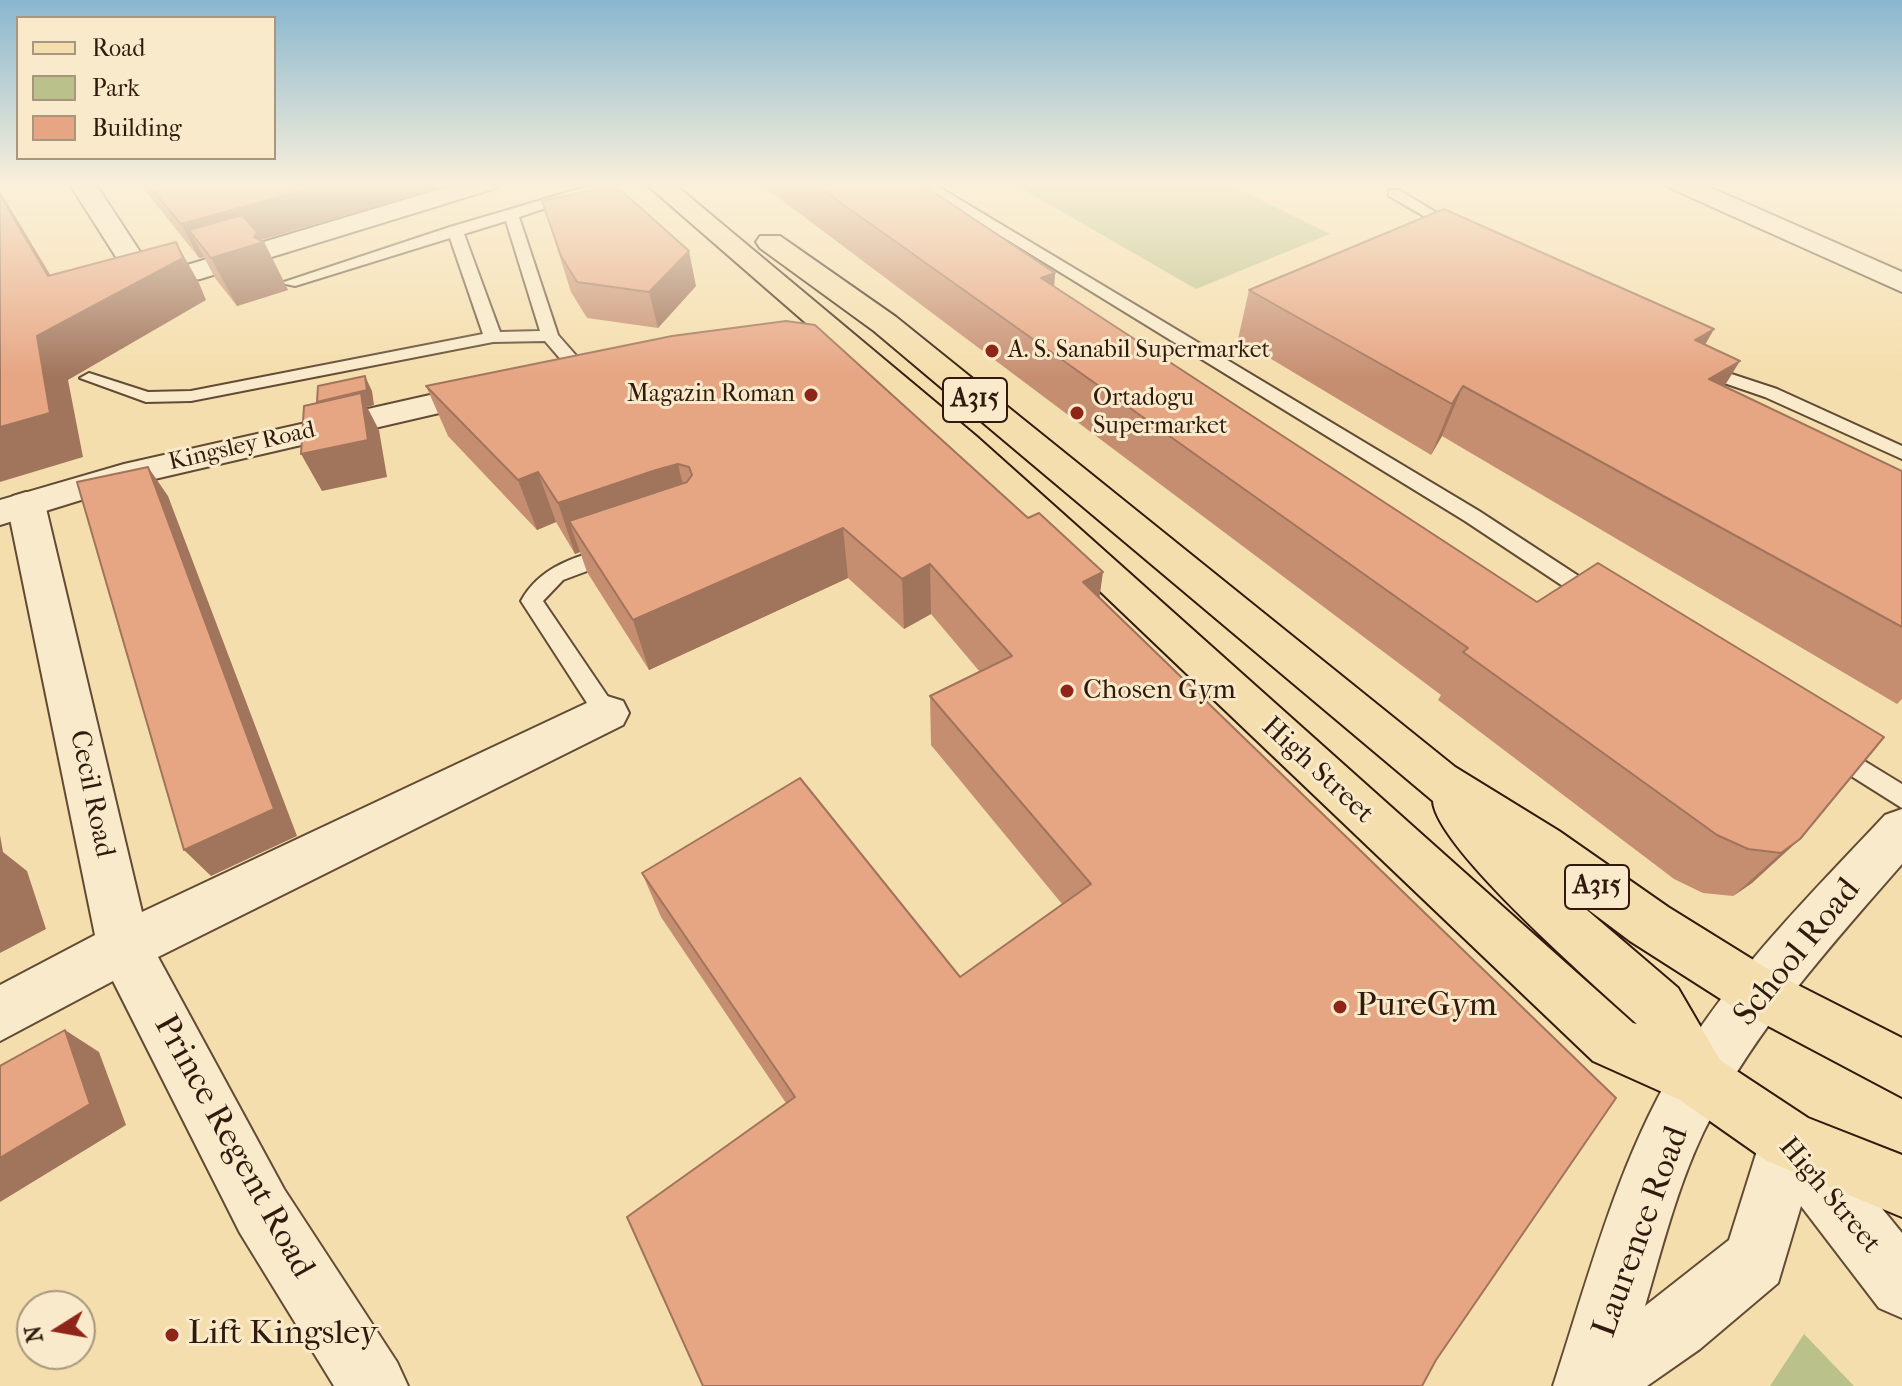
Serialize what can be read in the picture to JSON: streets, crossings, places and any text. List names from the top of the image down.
{
  "streets": {
    "main road": ["A315", "High Street"],
    "street": [
      "Kingsley Road",
      "Cecil Road",
      "School Road",
      "Prince Regent Road",
      "Laurence Road"
    ]
  },
  "crossings": [
    ["A315", "High Street"],
    ["A315", "School Road"],
    ["A315", "Laurence Road"],
    ["Kingsley Road", "Cecil Road"],
    ["High Street", "School Road"],
    ["High Street", "Laurence Road"],
    ["Cecil Road", "Prince Regent Road"],
    ["School Road", "Laurence Road"]
  ],
  "places": [
    "A. S. Sanabil Supermarket",
    "Magazin Roman",
    "Ortadogu Supermarket",
    "Chosen Gym",
    "PureGym",
    "Lift Kingsley"
  ],
  "legend": ["Road", "Park", "Building"],
  "north": "left"
}
